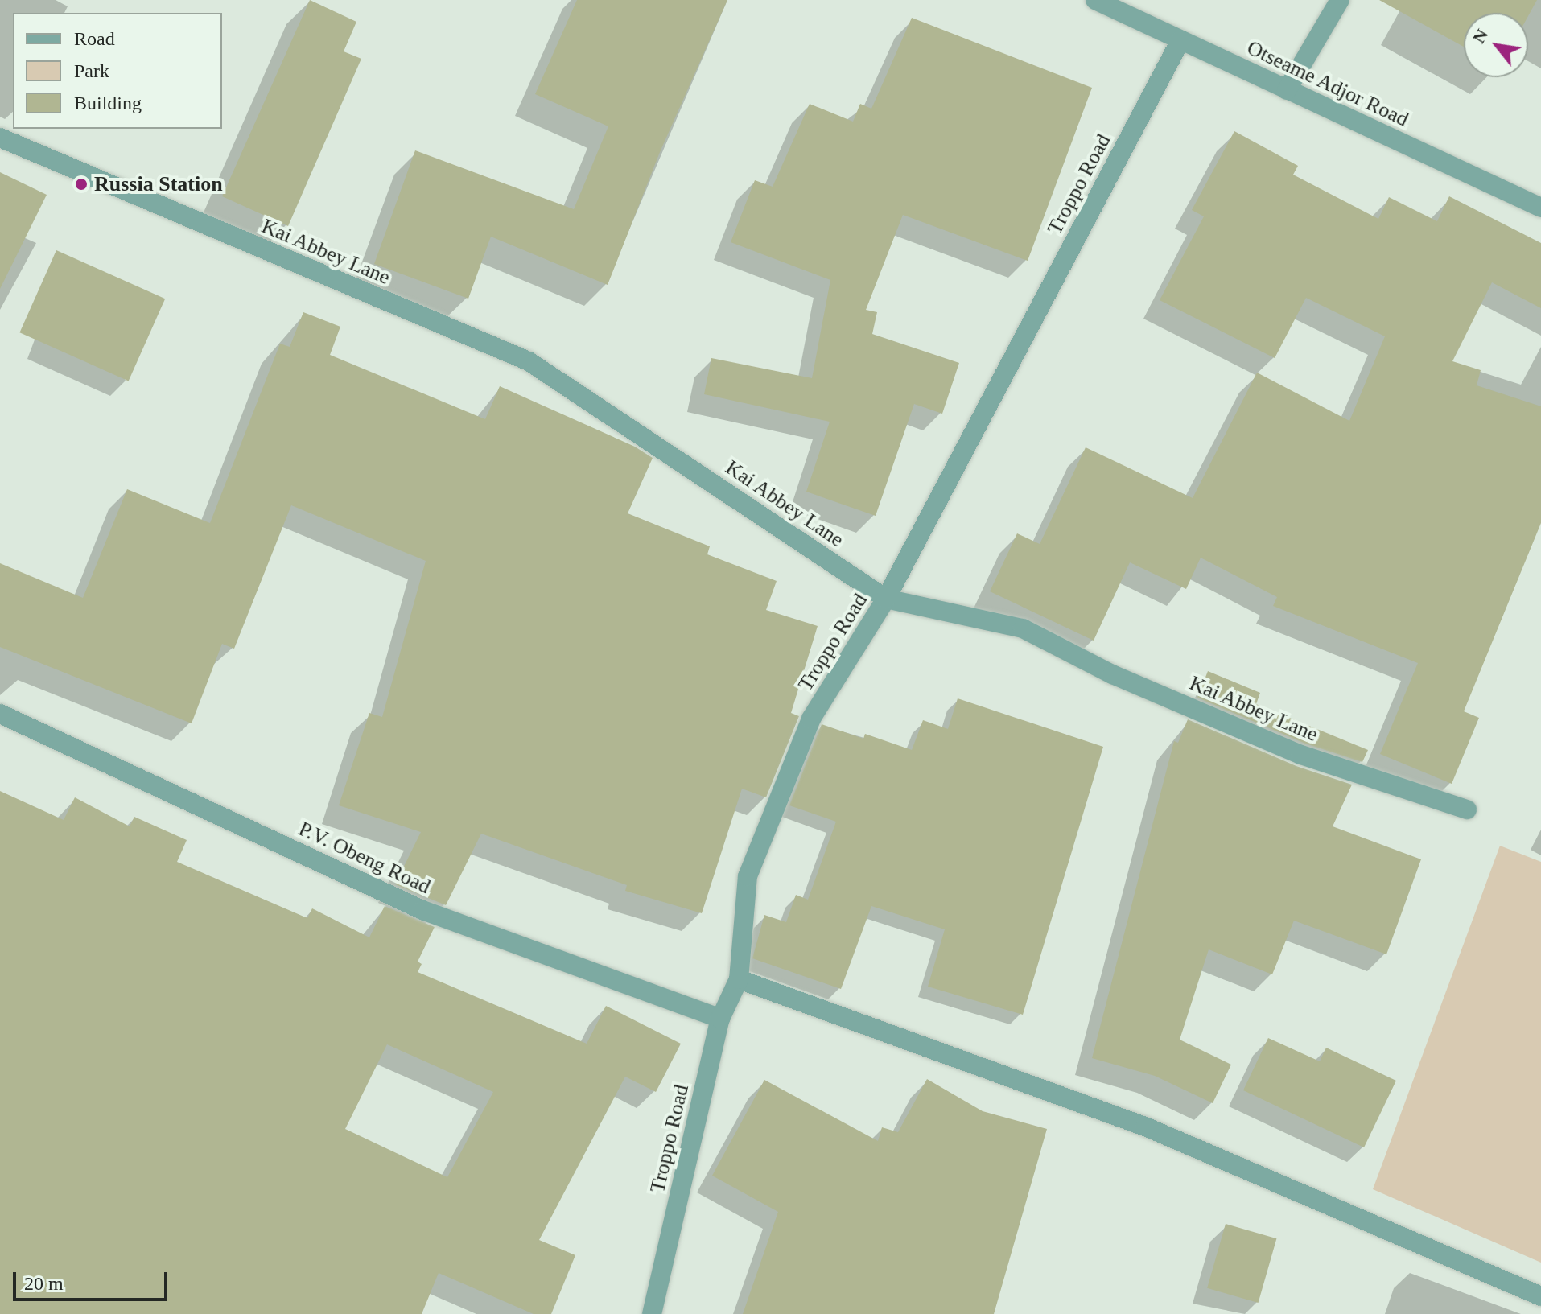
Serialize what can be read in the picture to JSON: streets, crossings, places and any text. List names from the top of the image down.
{
  "streets": {
    "street": [
      "Otseame Adjor Road",
      "Troppo Road",
      "Kai Abbey Lane",
      "P.V. Obeng Road"
    ]
  },
  "crossings": [
    ["Otseame Adjor Road", "Troppo Road"],
    ["Troppo Road", "Kai Abbey Lane"],
    ["Troppo Road", "P.V. Obeng Road"]
  ],
  "places": ["Russia Station"],
  "legend": ["Road", "Park", "Building"],
  "scale_bar": "20 m",
  "north": "top left"
}
